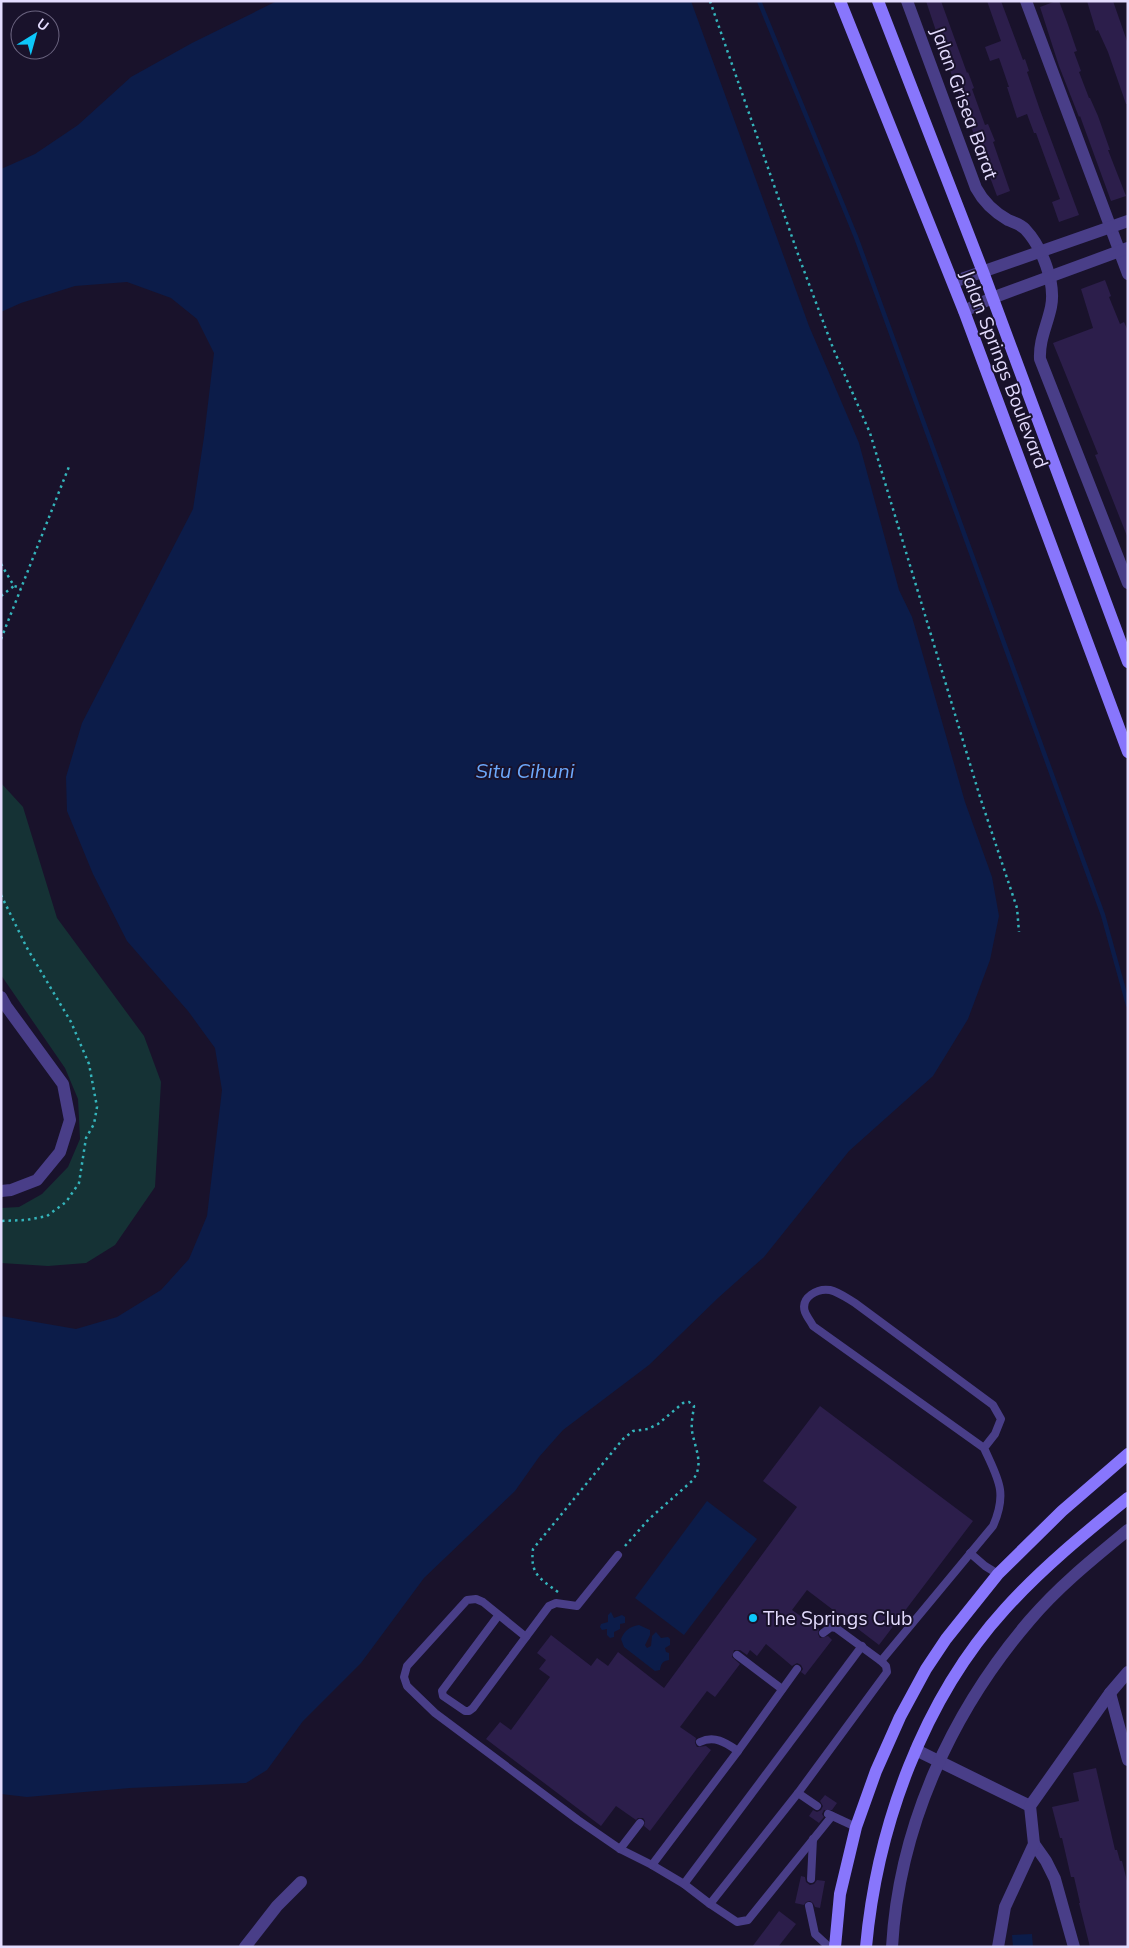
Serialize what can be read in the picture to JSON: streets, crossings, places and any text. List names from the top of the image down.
{
  "streets": {
    "main road": ["Jalan Springs Boulevard"],
    "street": ["Jalan Grisea Barat"]
  },
  "water": ["Situ Cihuni"],
  "places": ["The Springs Club"],
  "north": "top right"
}
